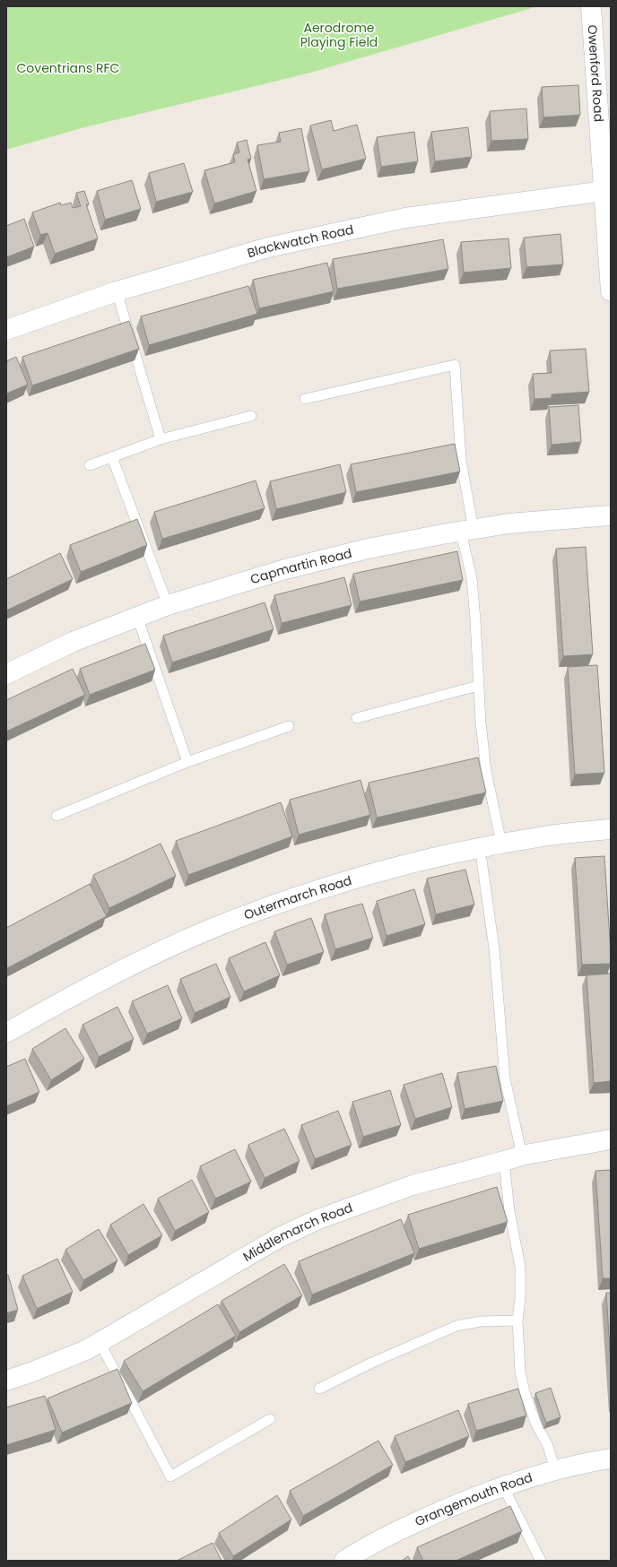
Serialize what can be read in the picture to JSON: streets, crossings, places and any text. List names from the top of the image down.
{
  "streets": {
    "street": [
      "Owenford Road",
      "Blackwatch Road",
      "Capmartin Road",
      "Outermarch Road",
      "Middlemarch Road",
      "Grangemouth Road"
    ]
  },
  "crossings": [
    ["Owenford Road", "Blackwatch Road"]
  ],
  "parks": ["Aerodrome Playing Field", "Coventrians RFC"]
}
